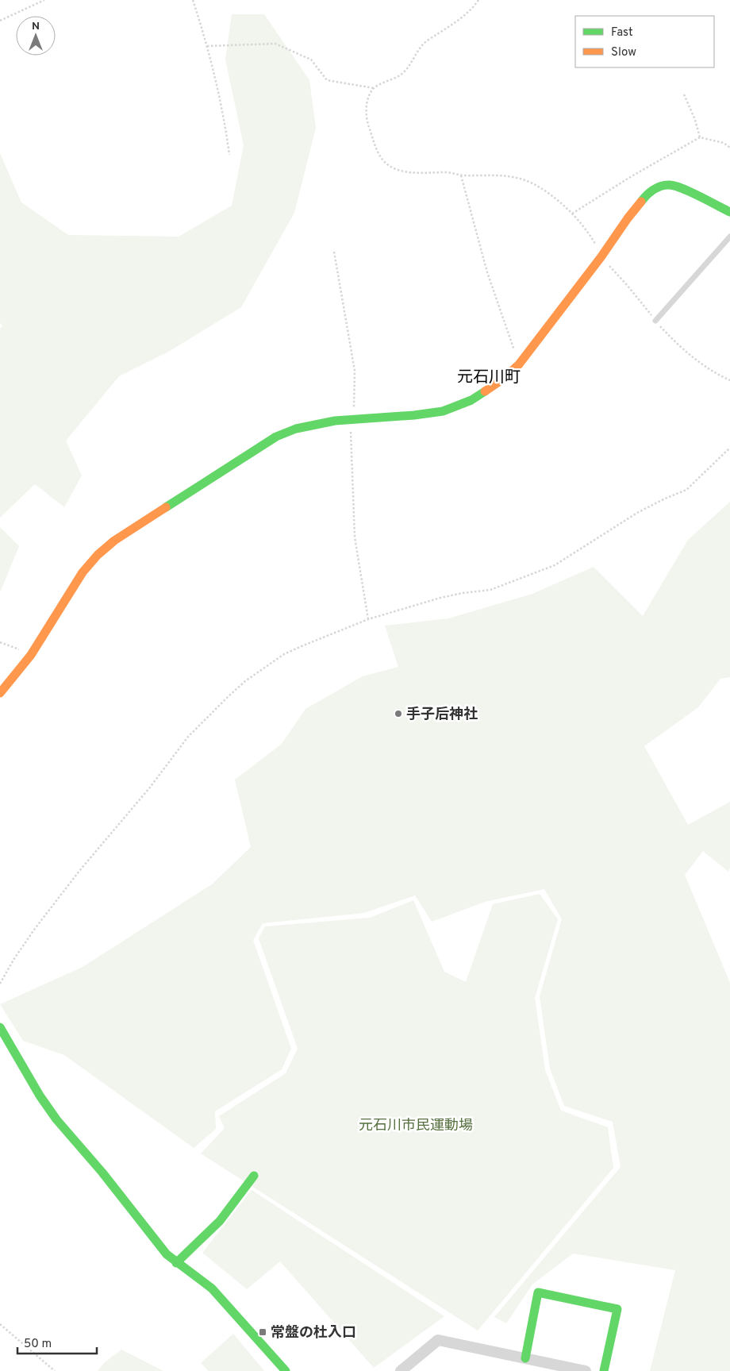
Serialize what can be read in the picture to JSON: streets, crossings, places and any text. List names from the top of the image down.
{
  "districts": ["元石川町"],
  "parks": ["元石川市民運動場"],
  "places": {
    "other": ["手子后神社"],
    "transit": ["常盤の杜入口"]
  },
  "legend": ["Fast", "Slow"],
  "scale_bar": "50 m",
  "north": "top"
}
